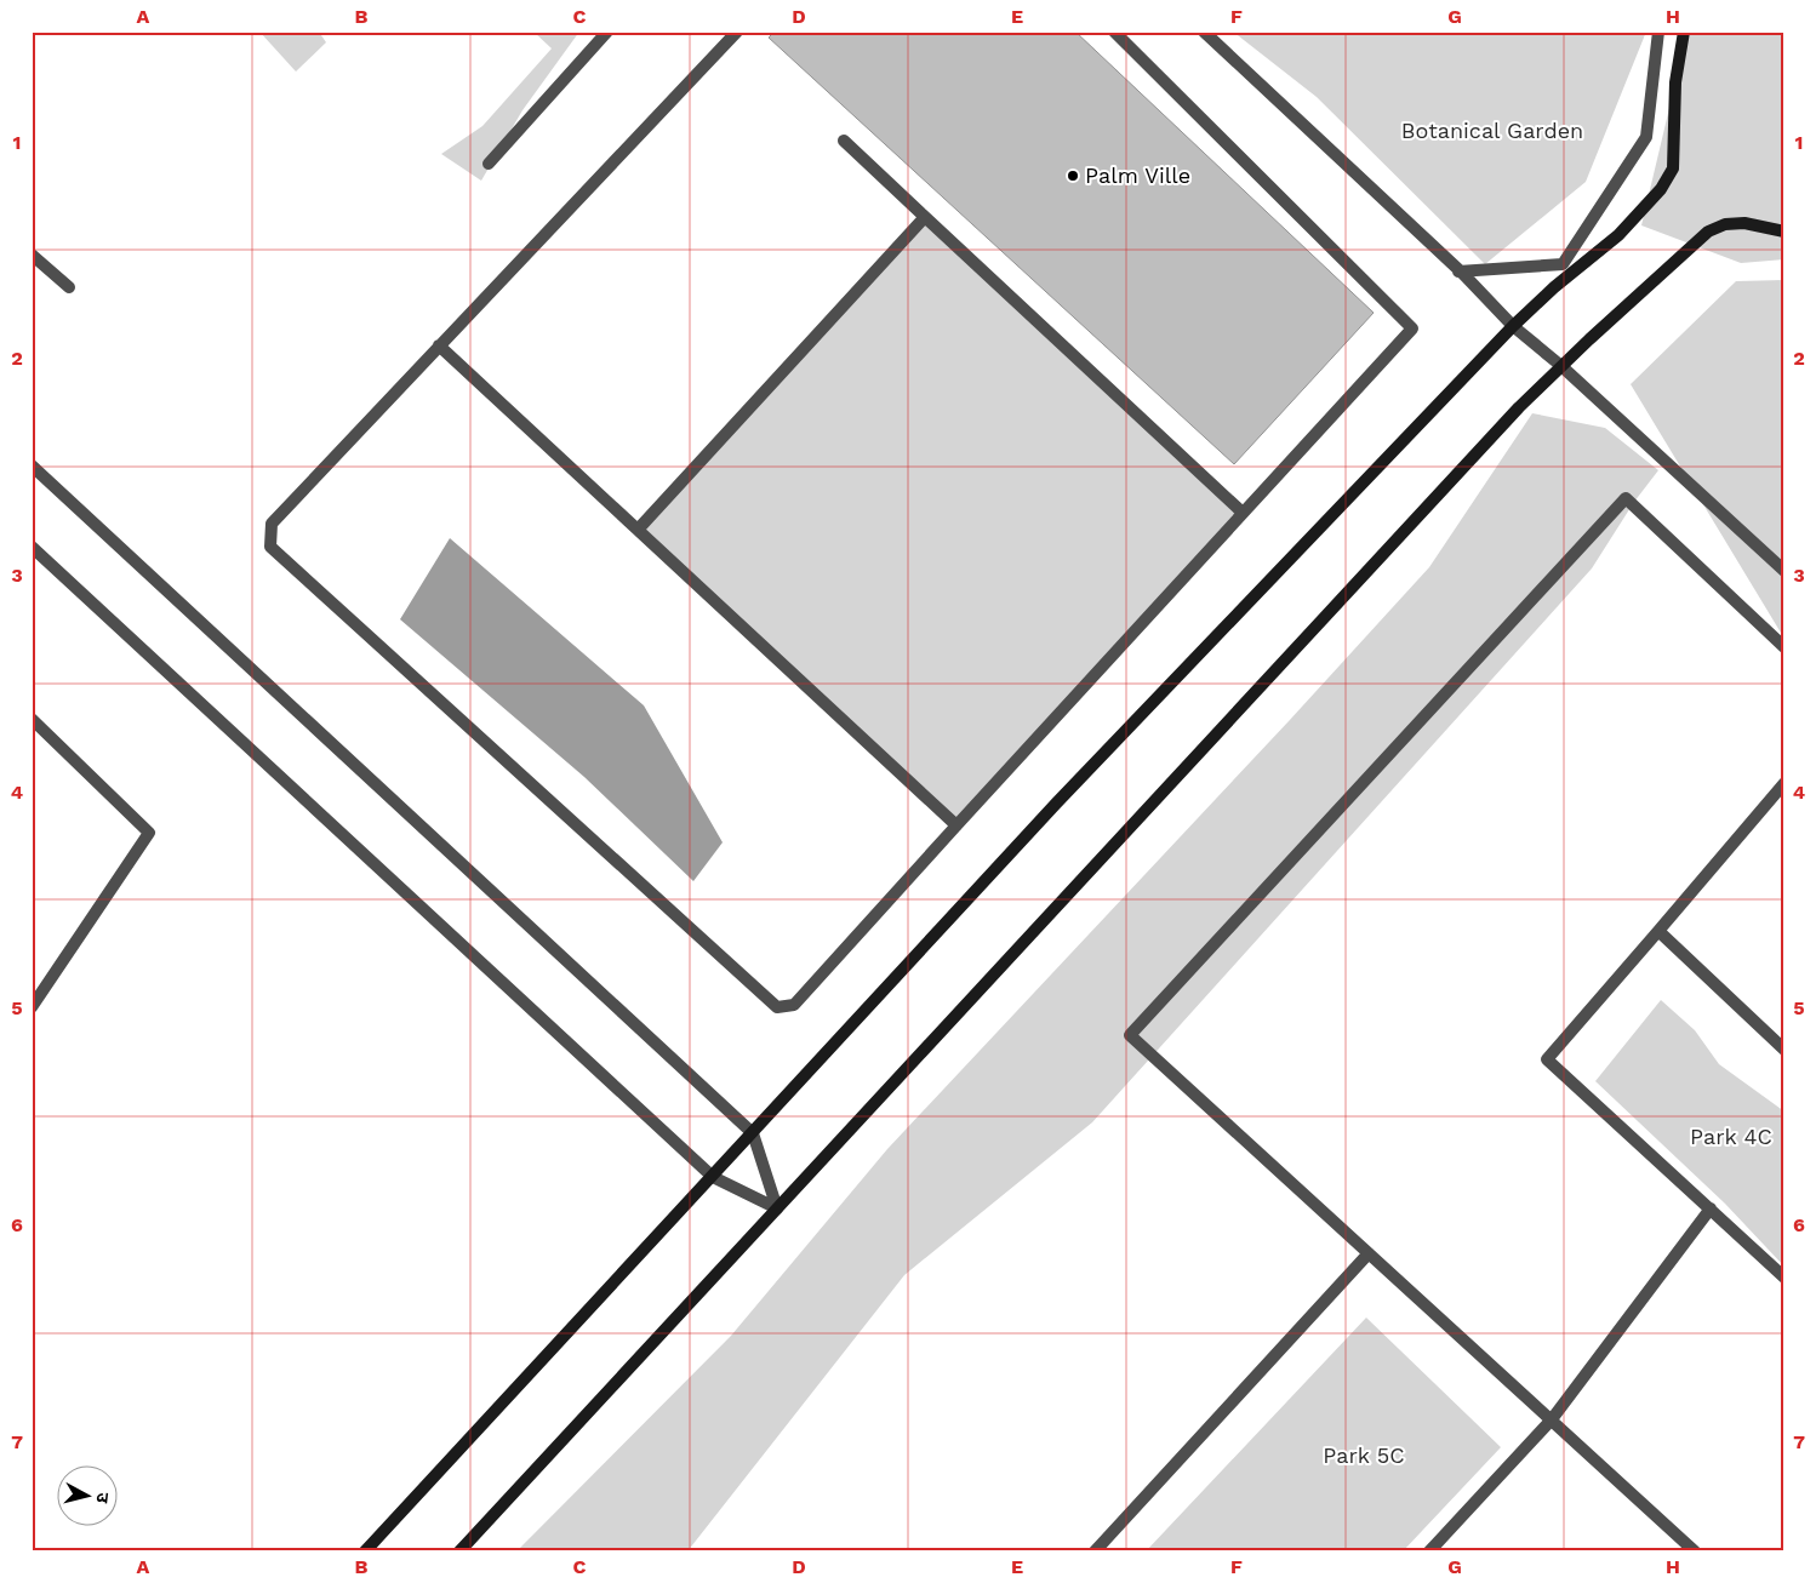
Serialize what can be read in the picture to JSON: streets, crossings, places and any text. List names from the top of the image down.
{
  "parks": ["Botanical Garden", "Park 4C", "Park 5C"],
  "places": ["Palm Ville"],
  "north": "right",
  "grid": {
    "columns": [
      "A",
      "B",
      "C",
      "D",
      "E",
      "F",
      "G",
      "H"
    ],
    "rows": [
      "1",
      "2",
      "3",
      "4",
      "5",
      "6",
      "7"
    ]
  }
}
